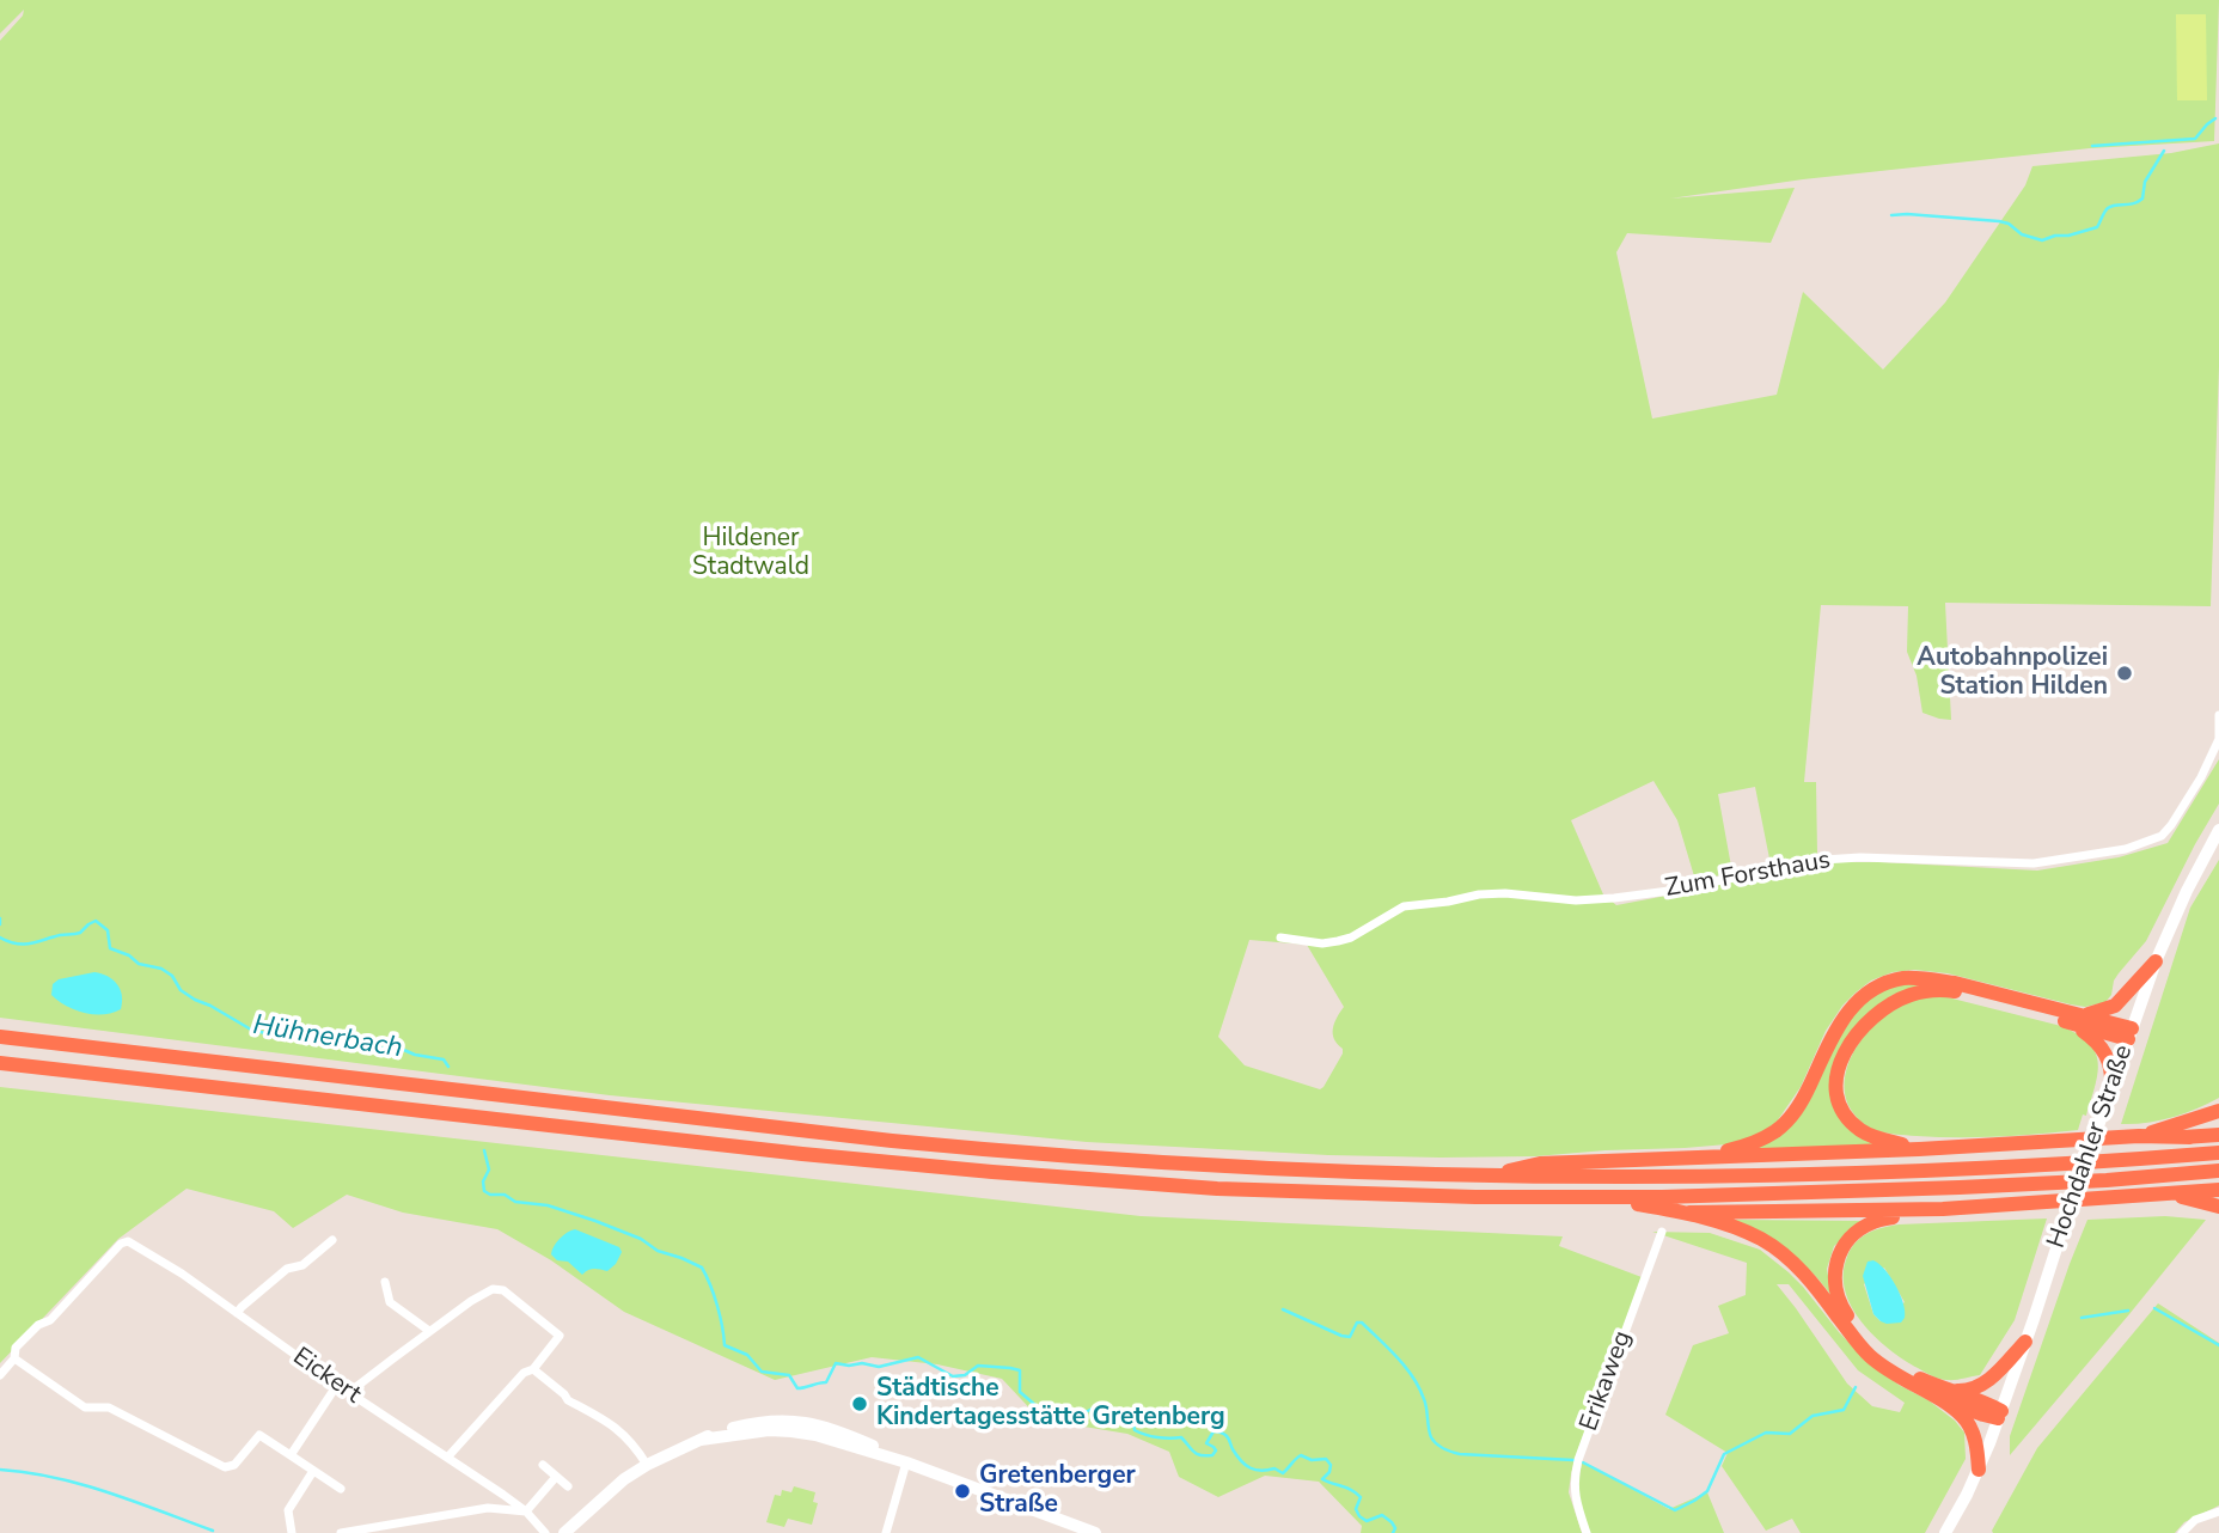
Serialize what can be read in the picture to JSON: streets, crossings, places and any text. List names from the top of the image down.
{
  "streets": {
    "main road": ["Hochdahler Straße"],
    "street": ["Zum Forsthaus", "Eickert", "Erikaweg"]
  },
  "water": ["Hühnerbach"],
  "parks": ["Hildener Stadtwald"],
  "places": ["Autobahnpolizei Station Hilden", "Städtische Kindertagesstätte Gretenberg", "Gretenberger Straße"]
}
